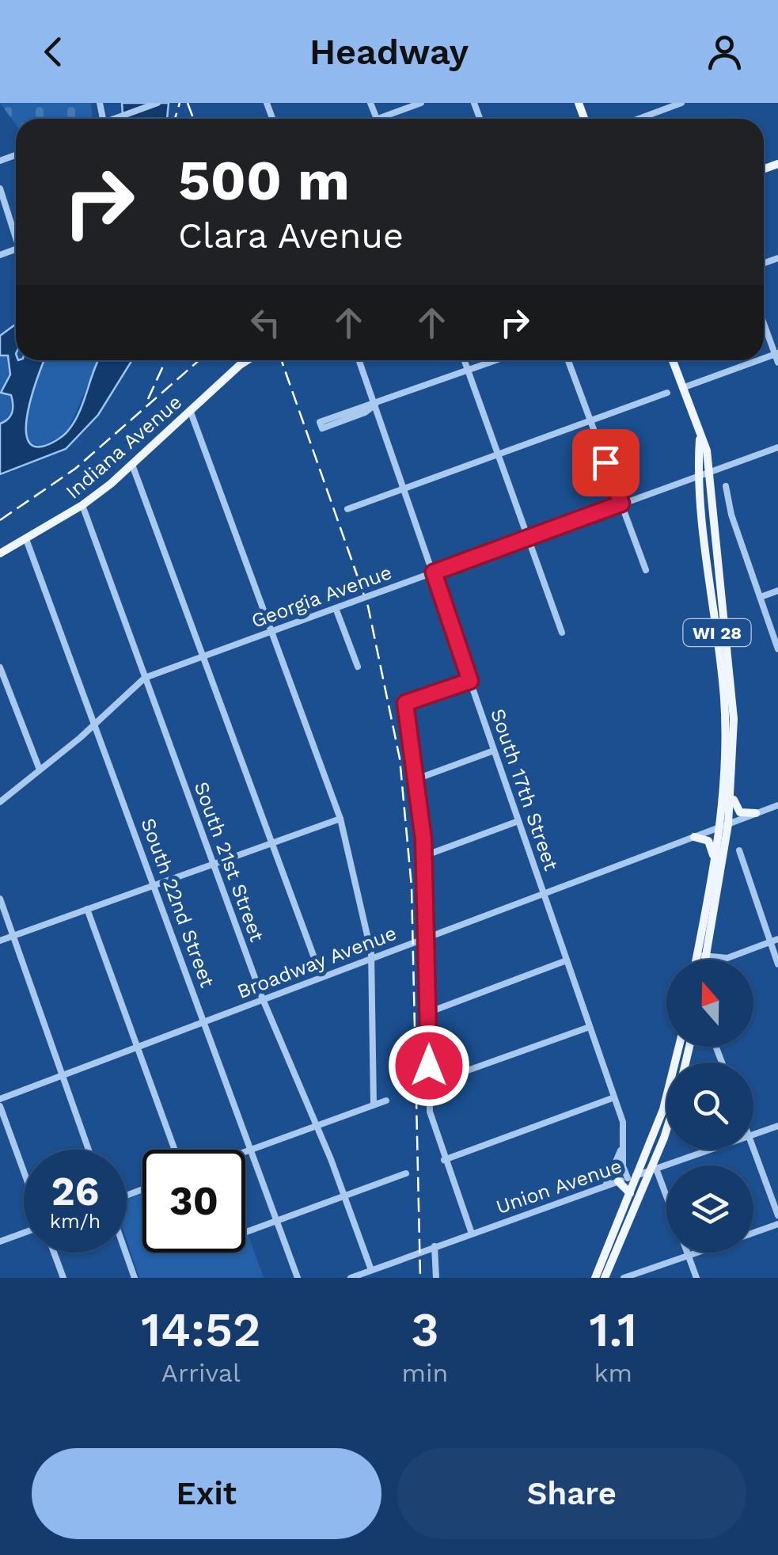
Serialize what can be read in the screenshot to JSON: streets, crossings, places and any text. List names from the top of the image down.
{
  "streets": {
    "main road": ["Indiana Avenue", "WI 28"],
    "street": [
      "Georgia Avenue",
      "South 17th Street",
      "South 21st Street",
      "South 22nd Street",
      "Broadway Avenue",
      "Union Avenue"
    ]
  },
  "crossings": [
    ["Indiana Avenue", "South 21st Street"],
    ["Indiana Avenue", "South 22nd Street"],
    ["Georgia Avenue", "WI 28"],
    ["Georgia Avenue", "South 17th Street"],
    ["Georgia Avenue", "South 21st Street"],
    ["Georgia Avenue", "South 22nd Street"],
    ["WI 28", "Broadway Avenue"],
    ["South 17th Street", "Broadway Avenue"],
    ["South 17th Street", "Union Avenue"],
    ["South 21st Street", "Broadway Avenue"],
    ["South 21st Street", "Union Avenue"],
    ["South 22nd Street", "Broadway Avenue"]
  ],
  "north": "top",
  "page": {
    "header": "Headway",
    "turn": ["500 m", "Clara Avenue"],
    "speed": "26 km/h",
    "limit": "30",
    "eta": [
      "14:52",
      "Arrival",
      "3",
      "min",
      "1.1",
      "km"
    ],
    "buttons": ["Exit", "Share"]
  }
}
